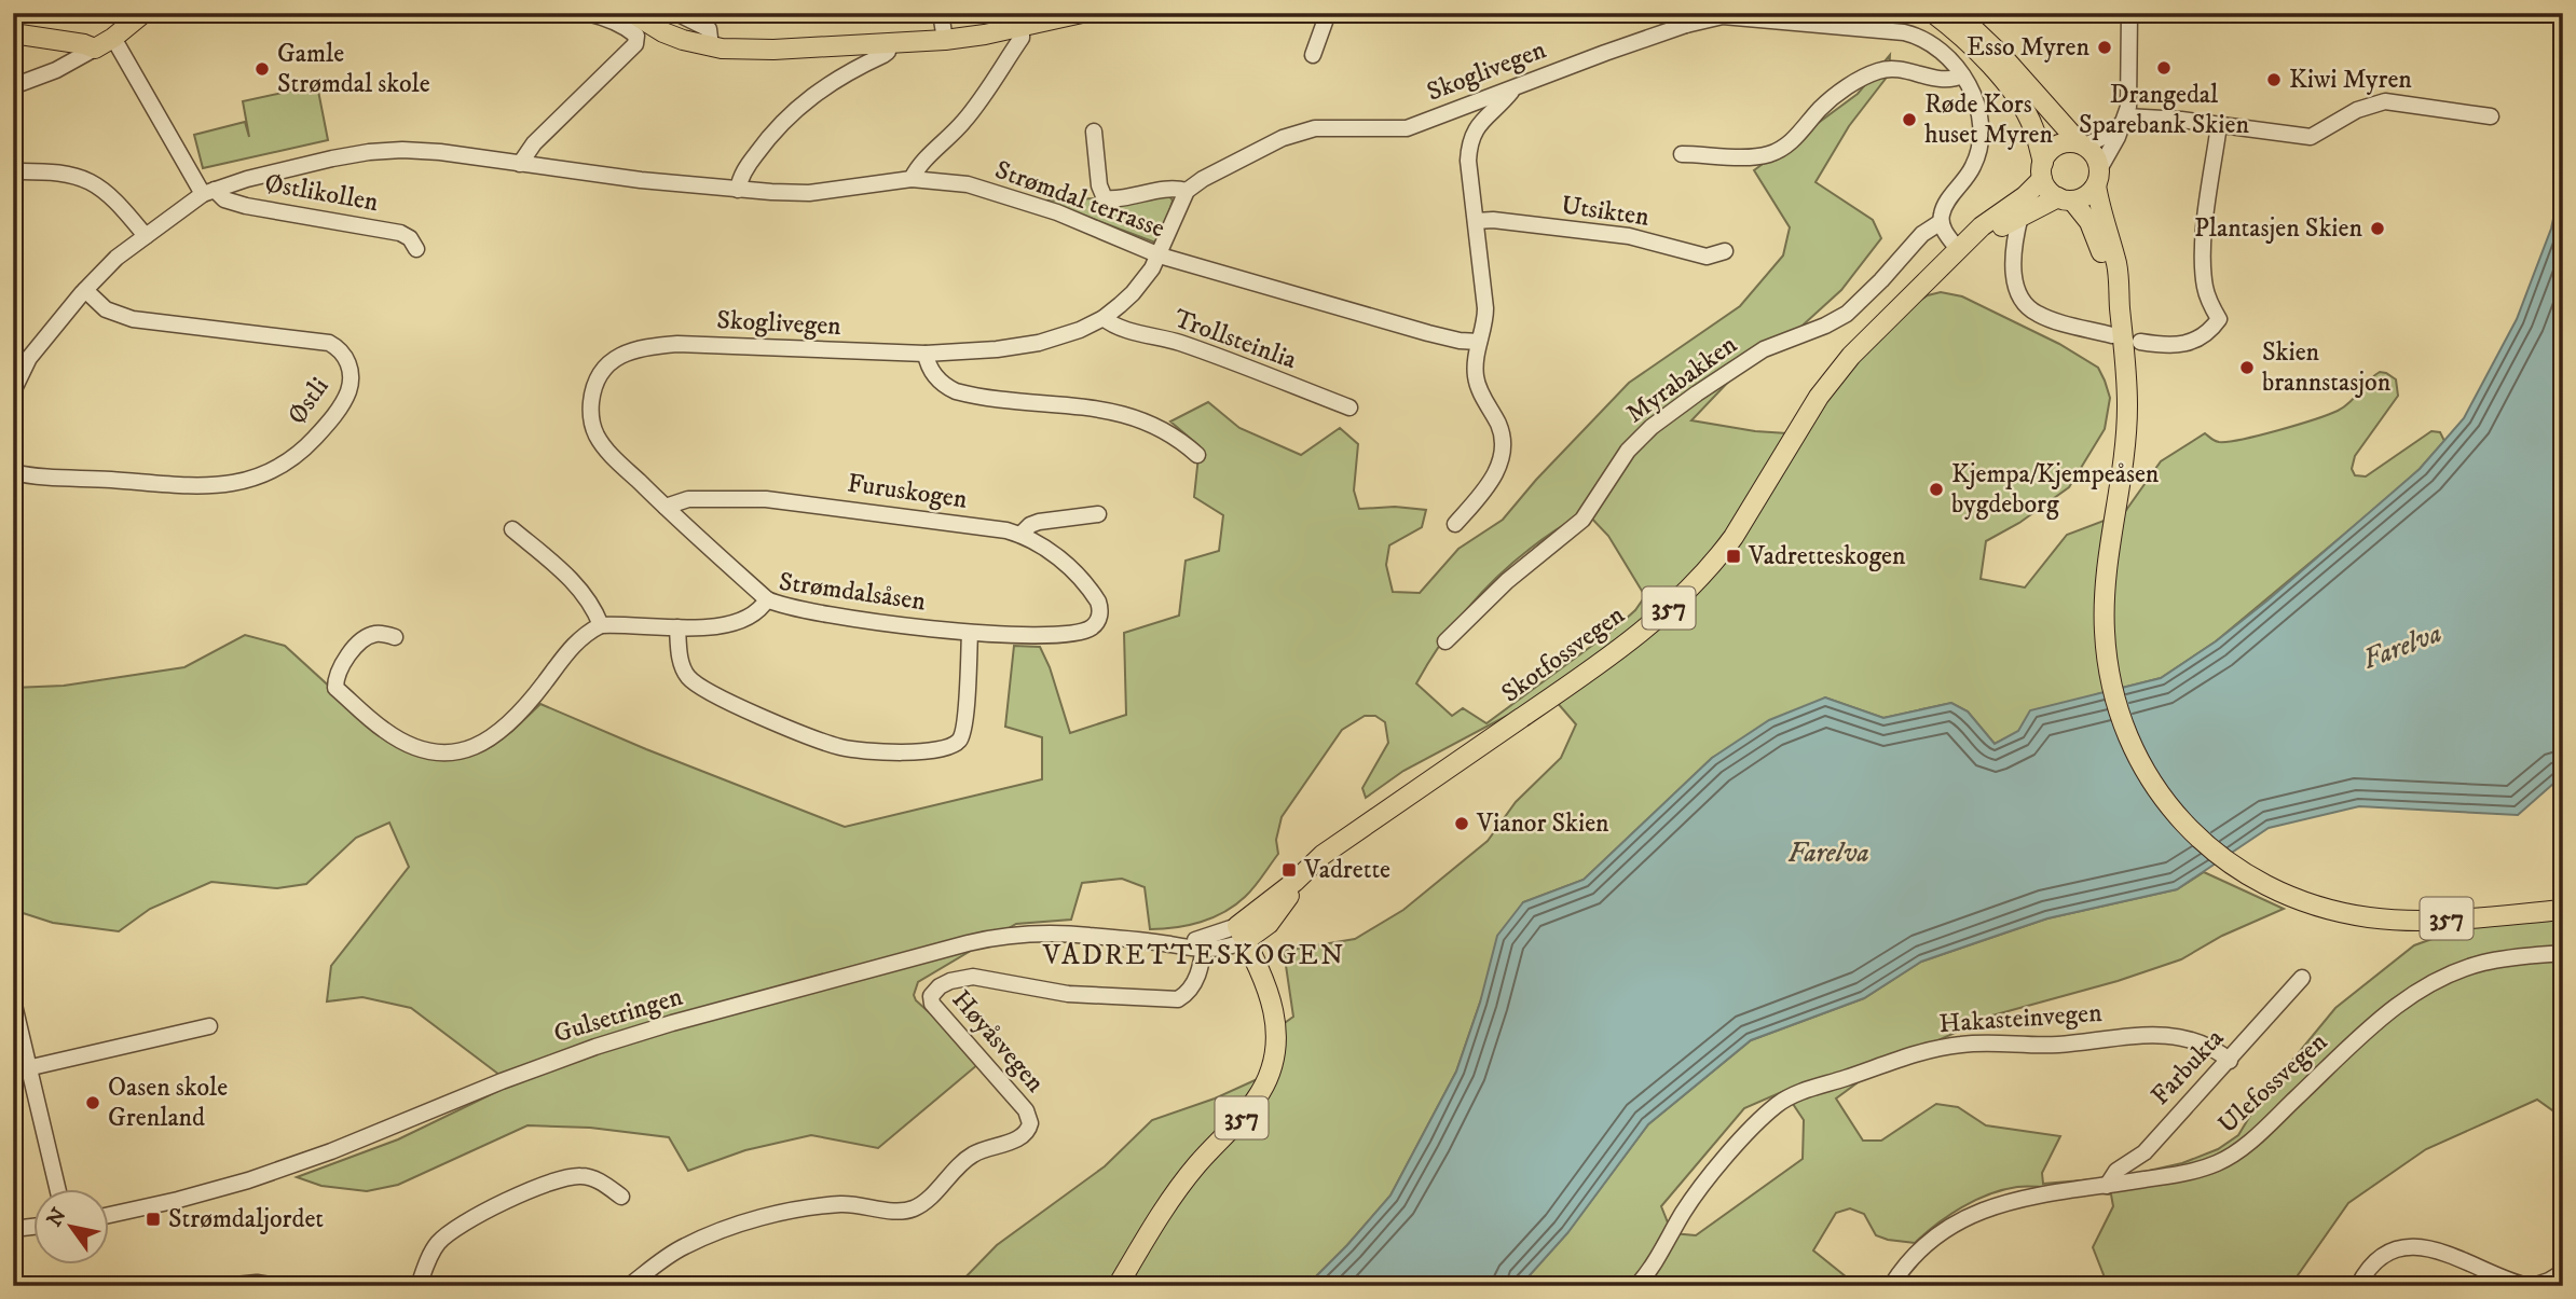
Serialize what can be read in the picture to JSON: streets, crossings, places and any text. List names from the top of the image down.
{
  "streets": {
    "main road": ["357", "Skotfossvegen"],
    "street": [
      "Skoglivegen",
      "Østlikollen",
      "Strømdal terrasse",
      "Utsikten",
      "Trollsteinlia",
      "Myrabakken",
      "Østli",
      "Furuskogen",
      "Strømdalsåsen",
      "Gulsetringen",
      "Hakasteinvegen",
      "Høyåsvegen",
      "Farbukta",
      "Ulefossvegen"
    ]
  },
  "crossings": [
    ["Skoglivegen", "Strømdal terrasse"],
    ["Skoglivegen", "Trollsteinlia"],
    ["Skoglivegen", "Myrabakken"],
    ["Skoglivegen", "Furuskogen"],
    ["Skoglivegen", "Strømdalsåsen"],
    ["Østlikollen", "Strømdal terrasse"],
    ["Strømdal terrasse", "Østli"],
    ["Furuskogen", "Strømdalsåsen"],
    ["357", "Skotfossvegen"],
    ["Gulsetringen", "Høyåsvegen"],
    ["Hakasteinvegen", "Farbukta"],
    ["Farbukta", "Ulefossvegen"]
  ],
  "districts": ["VADRETTESKOGEN"],
  "water": ["Farelva"],
  "places": {
    "other": [
      "Esso Myren",
      "Drangedal Sparebank Skien",
      "Gamle Strømdal skole",
      "Kiwi Myren",
      "Røde Kors huset Myren",
      "Plantasjen Skien",
      "Skien brannstasjon",
      "Kjempa/Kjempeåsen bygdeborg",
      "Vianor Skien",
      "Oasen skole Grenland"
    ],
    "transit": ["Vadretteskogen", "Vadrette", "Strømdaljordet"]
  },
  "north": "top left"
}
